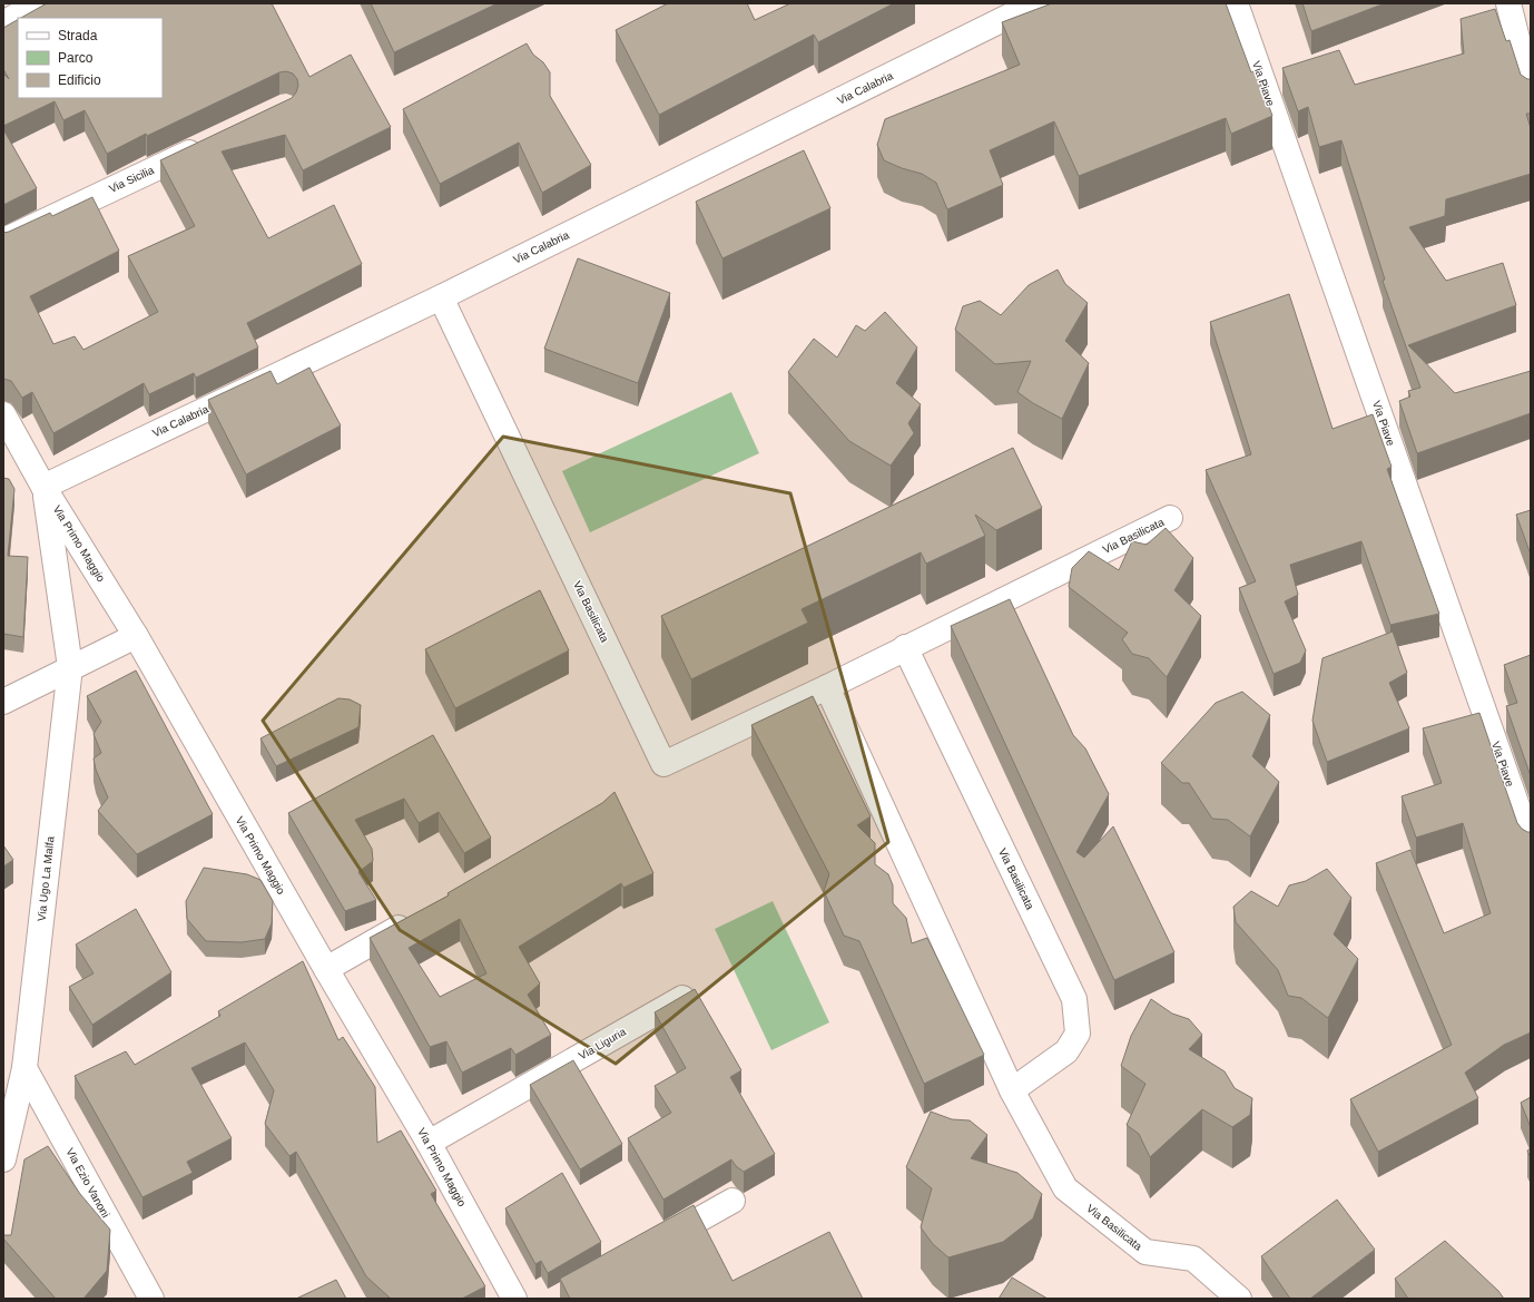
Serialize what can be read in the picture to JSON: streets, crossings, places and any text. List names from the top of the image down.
{
  "streets": {
    "street": [
      "Via Piave",
      "Via Calabria",
      "Via Sicilia",
      "Via Basilicata",
      "Via Primo Maggio",
      "Via Ugo La Malfa",
      "Via Liguria",
      "Via Ezio Vanoni"
    ]
  },
  "crossings": [
    ["Via Calabria", "Via Basilicata"],
    ["Via Calabria", "Via Primo Maggio"],
    ["Via Calabria", "Via Ugo La Malfa"],
    ["Via Primo Maggio", "Via Ugo La Malfa"],
    ["Via Primo Maggio", "Via Liguria"],
    ["Via Ugo La Malfa", "Via Ezio Vanoni"]
  ],
  "legend": ["Strada", "Parco", "Edificio"]
}
